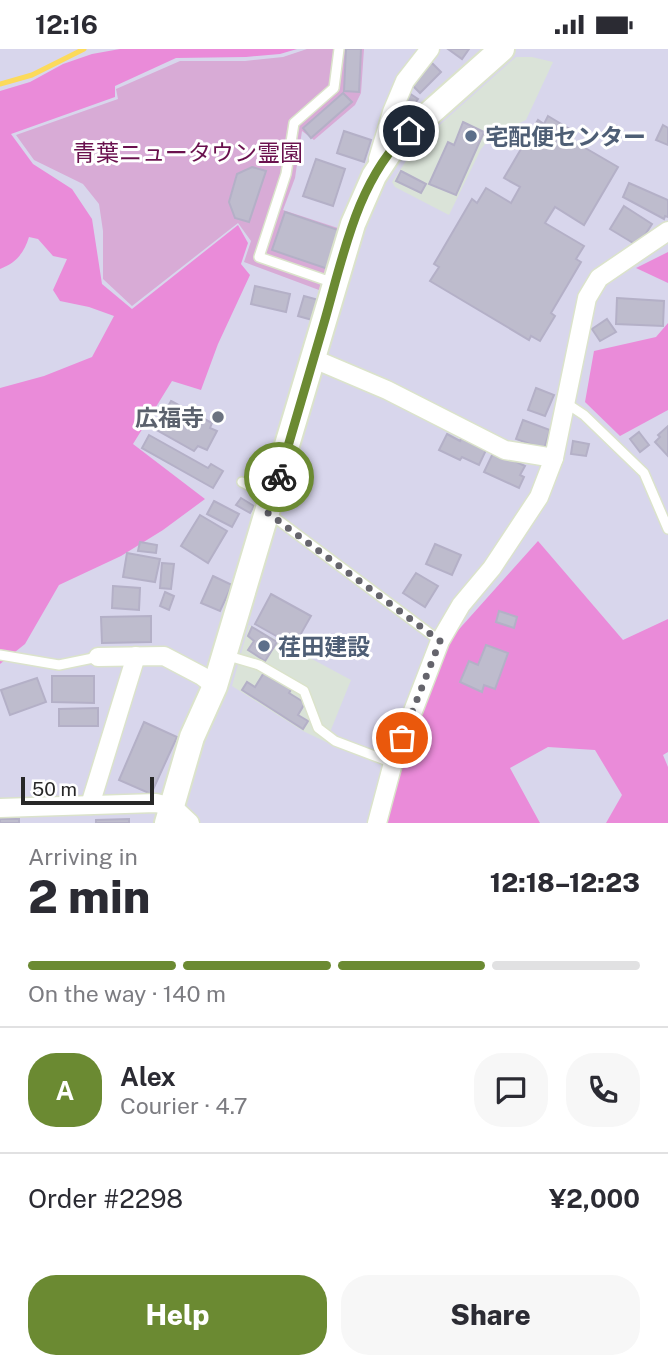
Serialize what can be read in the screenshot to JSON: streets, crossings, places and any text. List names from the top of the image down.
{
  "parks": ["青葉ニュータウン霊園"],
  "places": ["宅配便センター", "広福寺", "荏田建設"],
  "scale_bar": "50 m",
  "page": {
    "status": "12:16",
    "scale": "50 m",
    "heading": ["2 min", "Arriving in", "12:18–12:23"],
    "panel": [
      "Alex",
      "Courier · 4.7",
      "Order #2298",
      "¥2,000"
    ],
    "bar": "On the way · 140 m",
    "round": "A",
    "buttons": ["Help", "Share"]
  }
}
